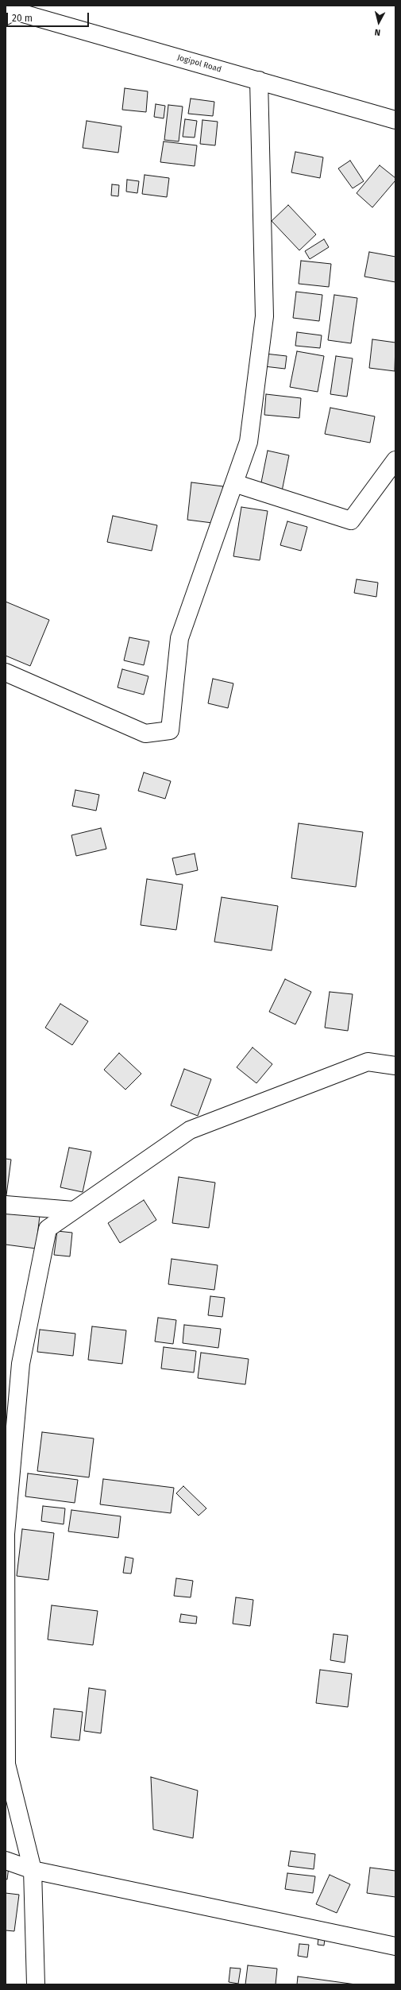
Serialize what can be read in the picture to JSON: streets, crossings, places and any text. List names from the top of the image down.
{
  "streets": {
    "street": ["Jogipol Road"]
  },
  "scale_bar": "20 m",
  "north": "bottom"
}
